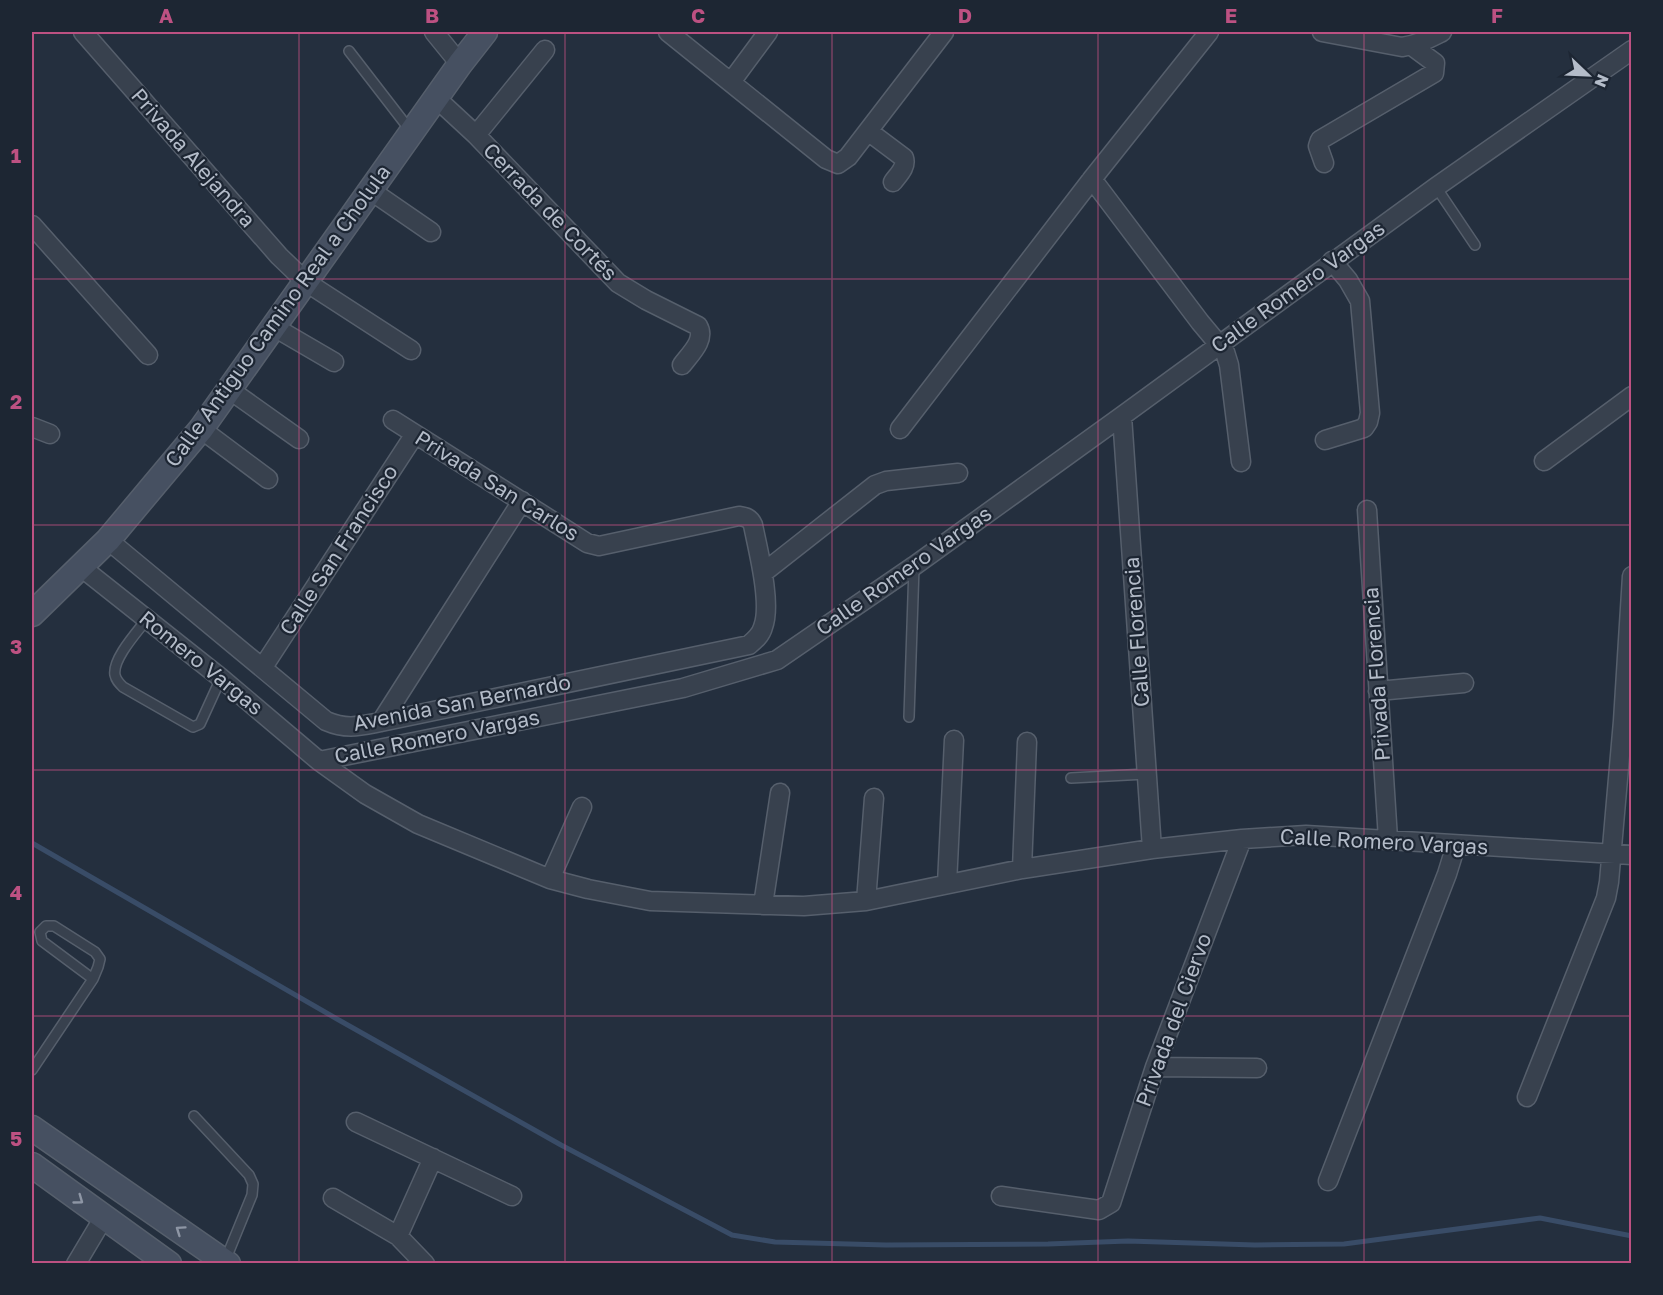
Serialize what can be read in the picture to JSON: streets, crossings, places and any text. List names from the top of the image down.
{
  "streets": {
    "main road": ["Calle Antiguo Camino Real a Cholula"],
    "street": [
      "Privada Alejandra",
      "Cerrada de Cortés",
      "Calle Romero Vargas",
      "Privada San Carlos",
      "Calle San Francisco",
      "Calle Florencia",
      "Romero Vargas",
      "Privada Florencia",
      "Avenida San Bernardo",
      "Privada del Ciervo"
    ]
  },
  "crossings": [
    ["Privada Alejandra", "Calle Antiguo Camino Real a Cholula"],
    ["Cerrada de Cortés", "Calle Antiguo Camino Real a Cholula"],
    ["Calle Romero Vargas", "Calle Florencia"],
    ["Calle Romero Vargas", "Romero Vargas"],
    ["Calle Romero Vargas", "Privada Florencia"],
    ["Calle Romero Vargas", "Privada del Ciervo"],
    ["Calle Antiguo Camino Real a Cholula", "Romero Vargas"],
    ["Calle Antiguo Camino Real a Cholula", "Avenida San Bernardo"],
    ["Privada San Carlos", "Calle San Francisco"],
    ["Privada San Carlos", "Avenida San Bernardo"],
    ["Calle San Francisco", "Avenida San Bernardo"]
  ],
  "north": "bottom right",
  "grid": {
    "columns": [
      "A",
      "B",
      "C",
      "D",
      "E",
      "F"
    ],
    "rows": [
      "1",
      "2",
      "3",
      "4",
      "5"
    ]
  }
}
